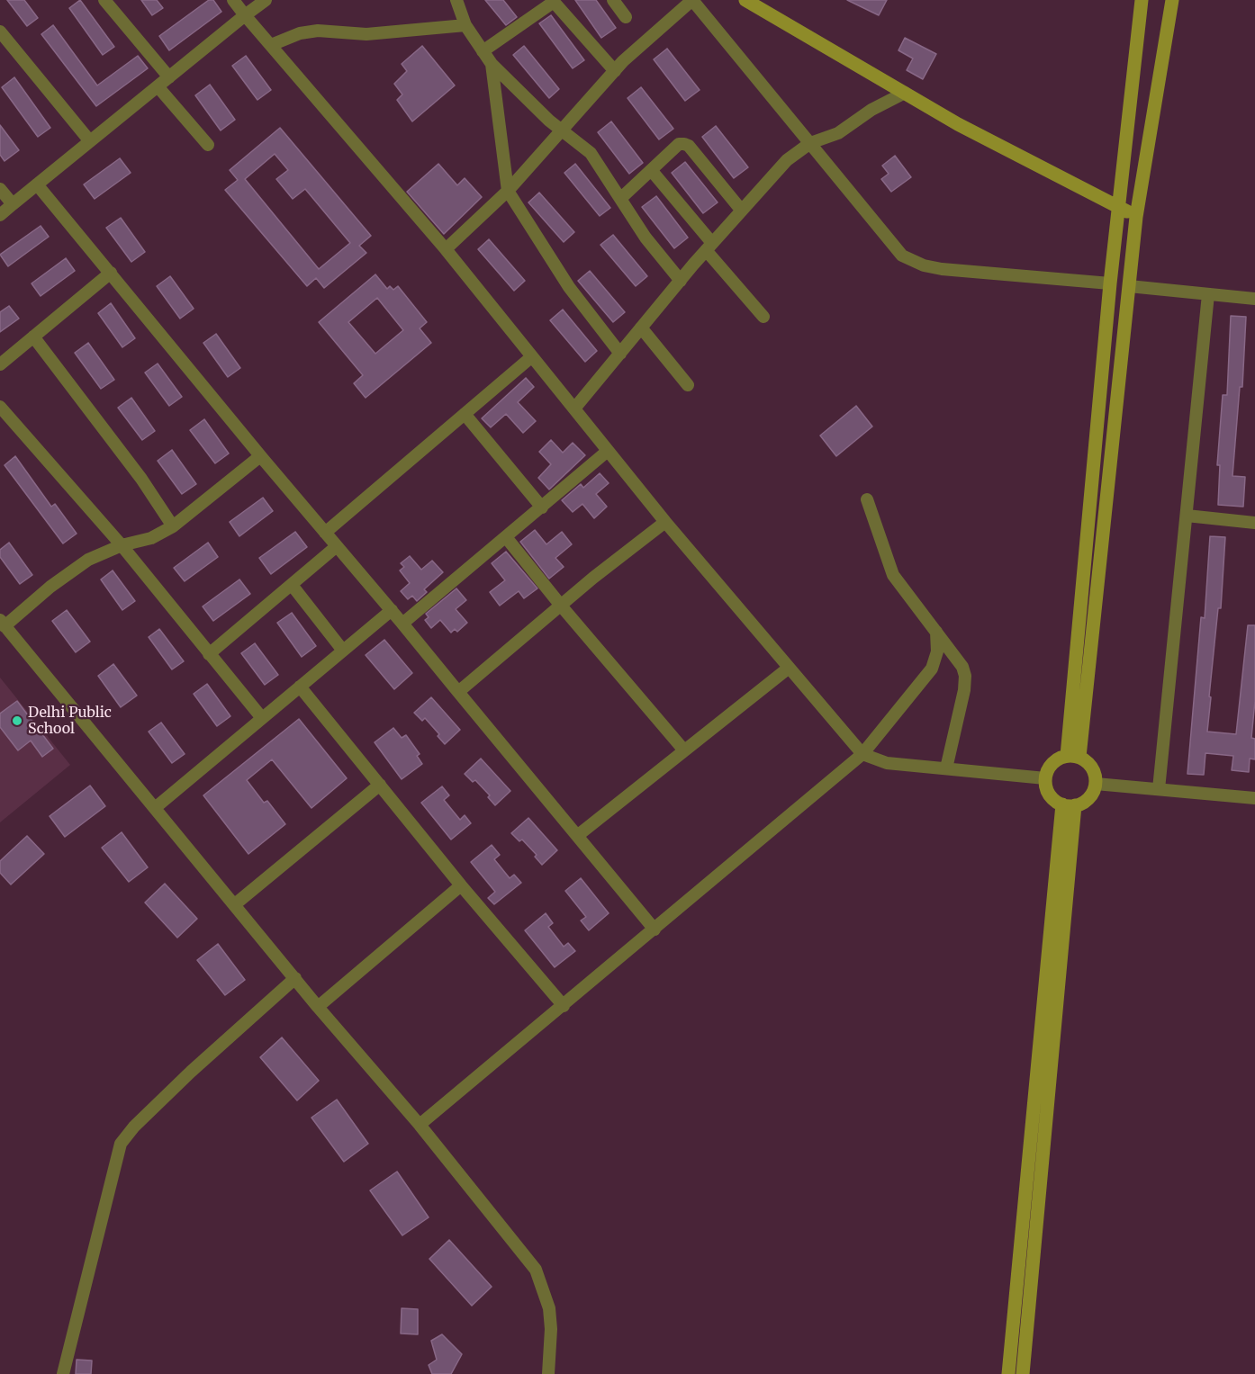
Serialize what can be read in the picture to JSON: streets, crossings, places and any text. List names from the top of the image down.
{
  "places": ["Delhi Public School"]
}
